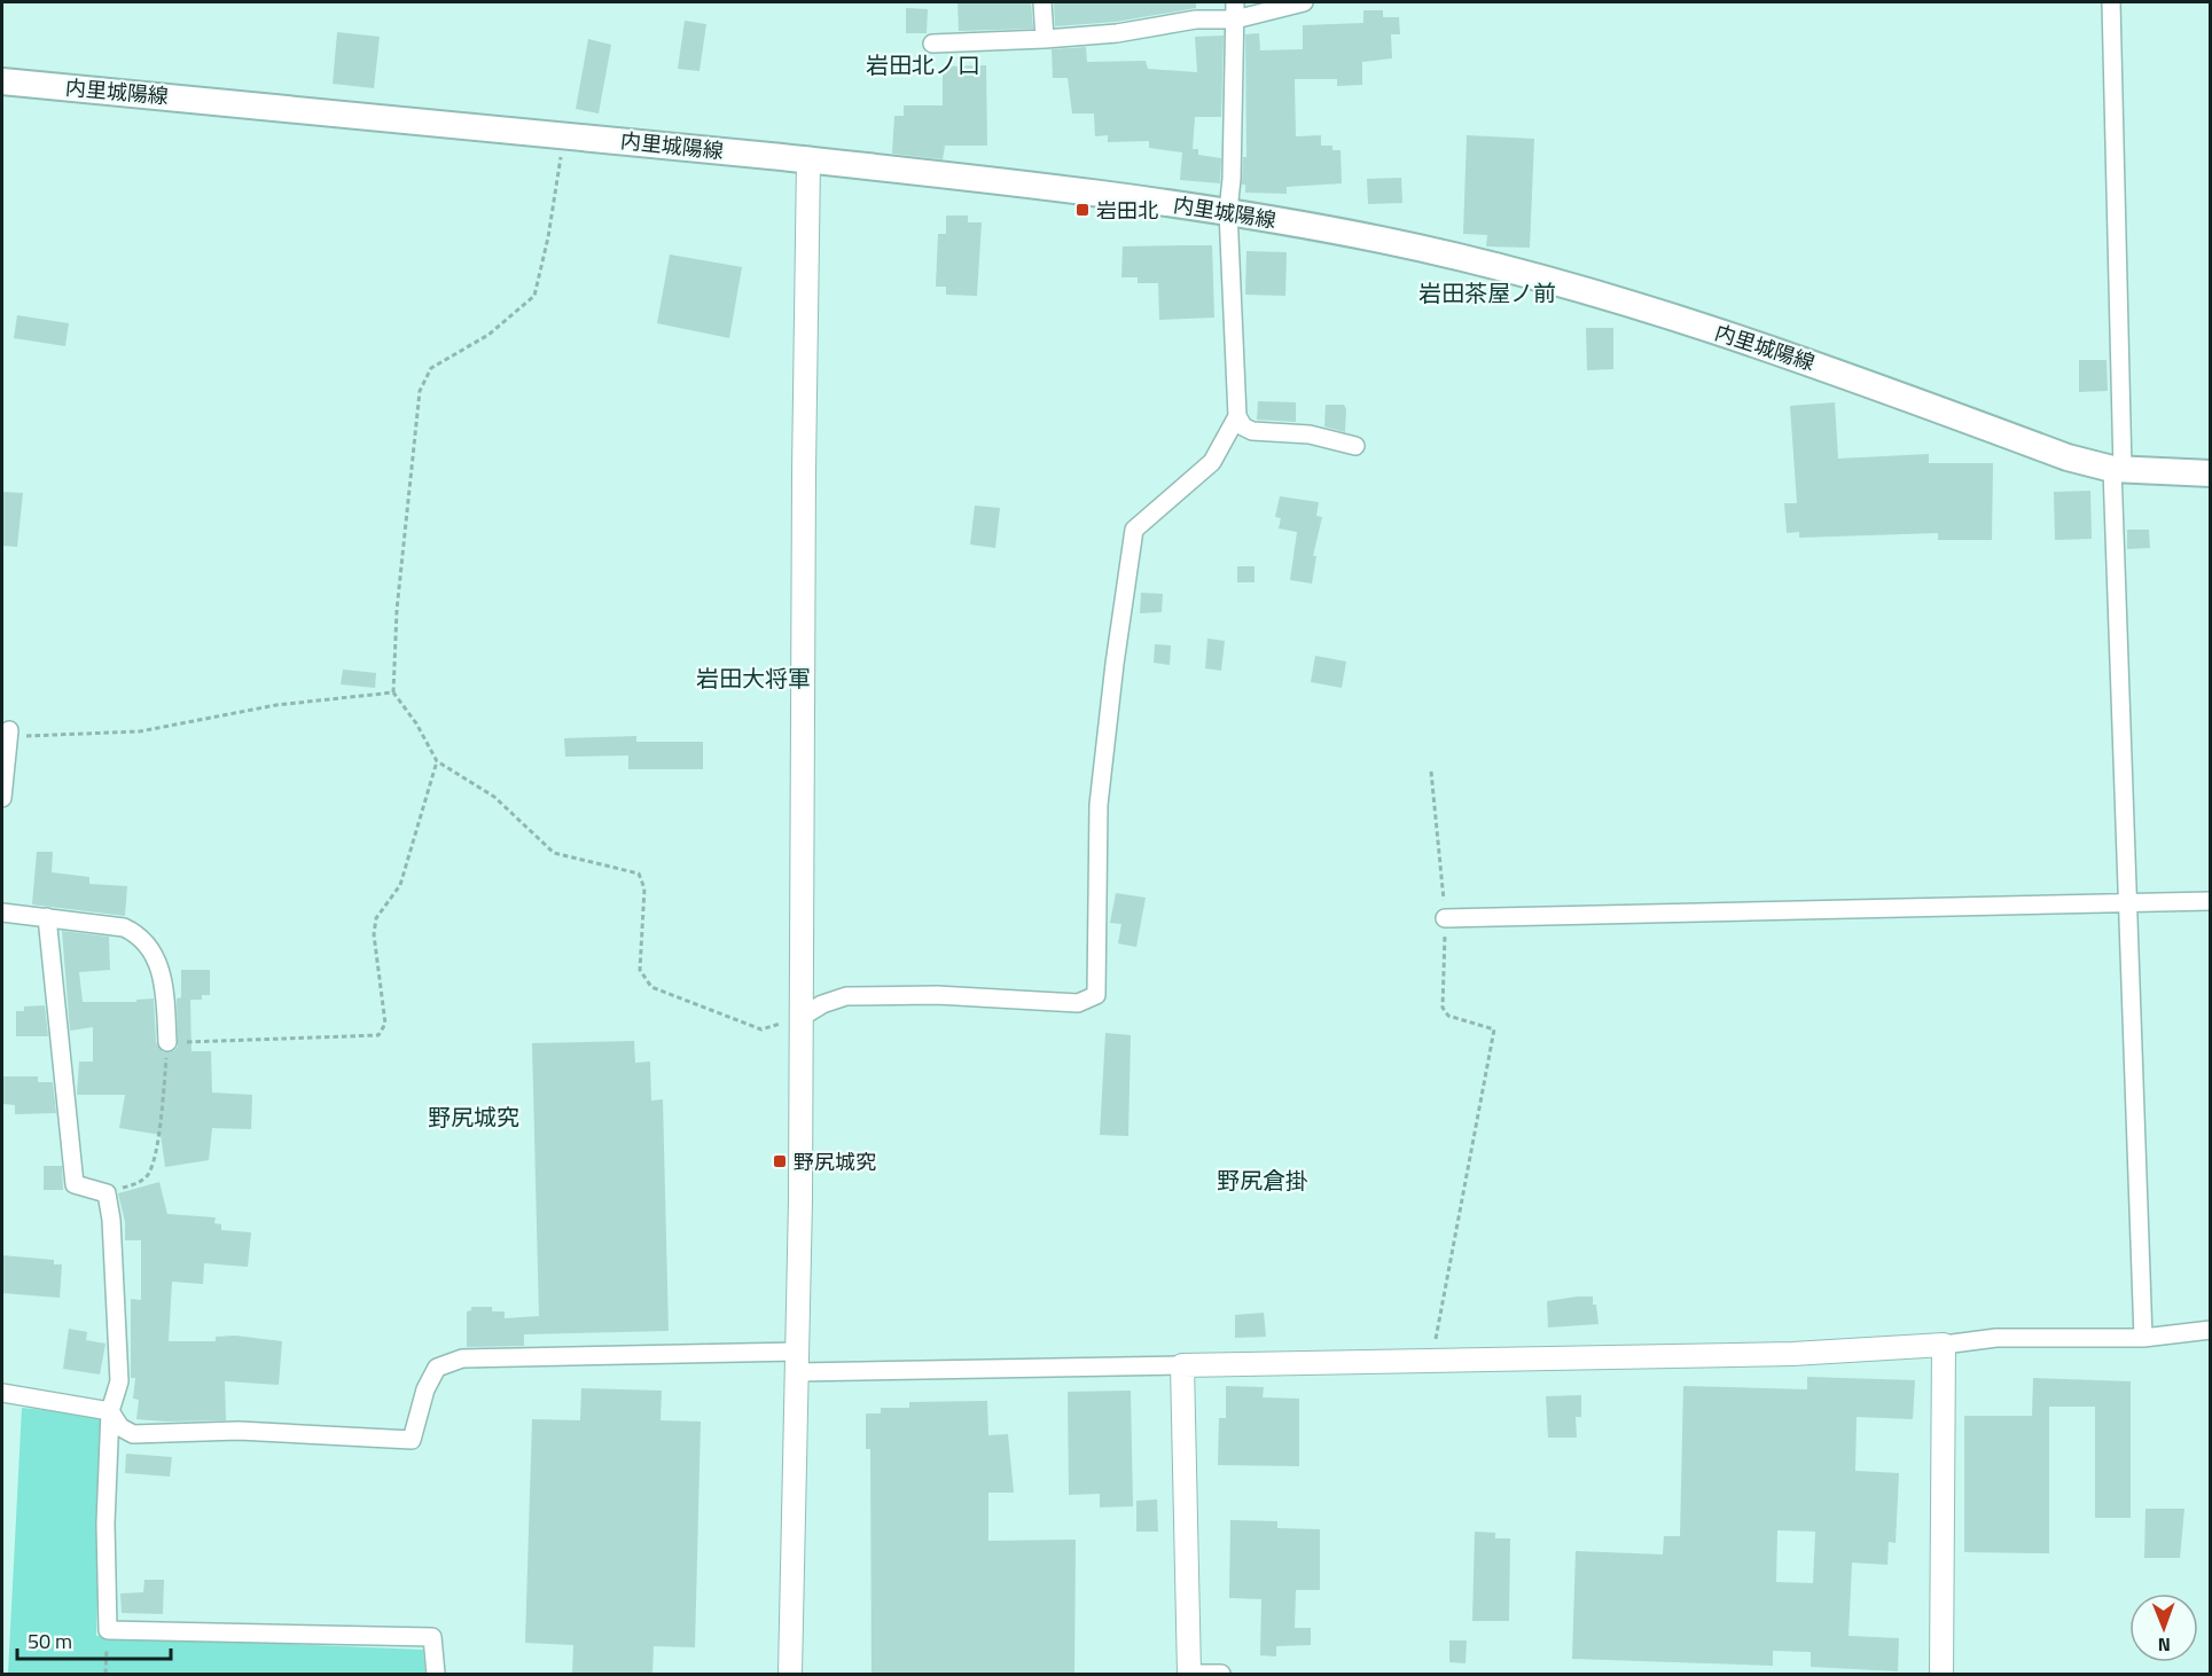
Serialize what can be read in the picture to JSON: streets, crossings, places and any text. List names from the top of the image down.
{
  "streets": {
    "main road": ["内里城陽線"]
  },
  "districts": [
    "岩田北ノ口",
    "岩田茶屋ノ前",
    "岩田大将軍",
    "野尻城究",
    "野尻倉掛"
  ],
  "places": {
    "transit": ["岩田北", "野尻城究"]
  },
  "scale_bar": "50 m",
  "north": "bottom"
}
